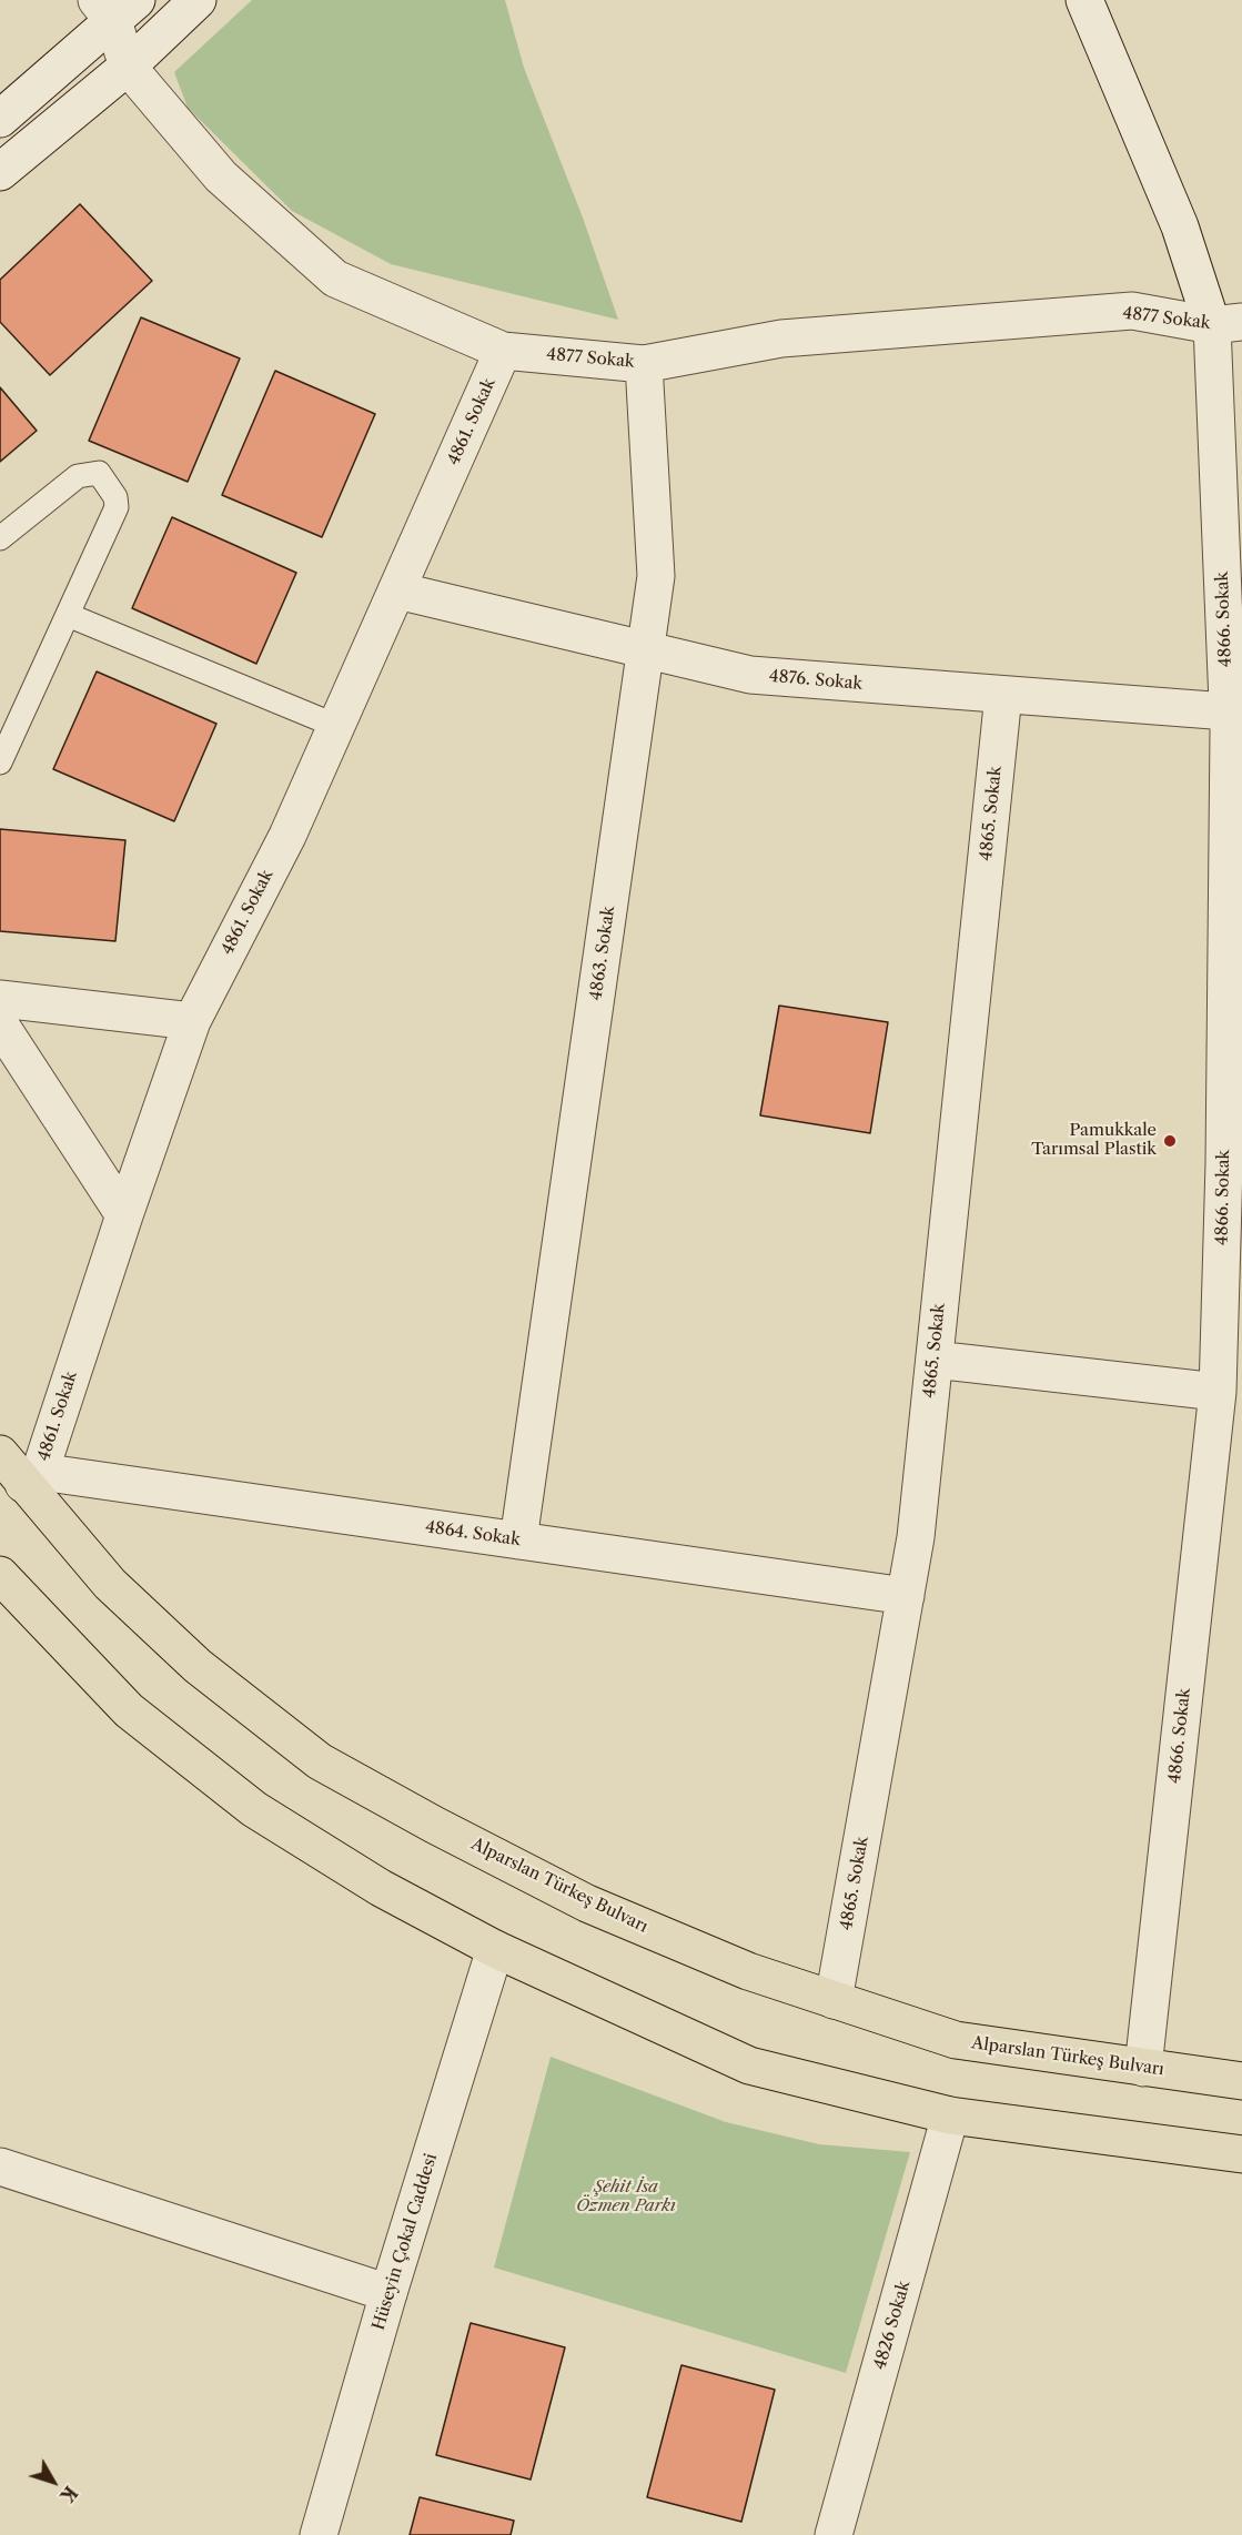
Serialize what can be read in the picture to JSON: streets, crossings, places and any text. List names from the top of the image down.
{
  "streets": {
    "main road": ["Alparslan Türkeş Bulvarı"],
    "street": [
      "4877 Sokak",
      "4861. Sokak",
      "4866. Sokak",
      "4876. Sokak",
      "4865. Sokak",
      "4863. Sokak",
      "4864. Sokak",
      "Hüseyin Çokal Caddesi",
      "4826 Sokak"
    ]
  },
  "crossings": [
    ["4877 Sokak", "4861. Sokak"],
    ["4877 Sokak", "4866. Sokak"],
    ["4877 Sokak", "4863. Sokak"],
    ["4861. Sokak", "4876. Sokak"],
    ["4861. Sokak", "4864. Sokak"],
    ["4861. Sokak", "Alparslan Türkeş Bulvarı"],
    ["4866. Sokak", "4876. Sokak"],
    ["4866. Sokak", "Alparslan Türkeş Bulvarı"],
    ["4876. Sokak", "4865. Sokak"],
    ["4876. Sokak", "4863. Sokak"],
    ["4865. Sokak", "4864. Sokak"],
    ["4865. Sokak", "Alparslan Türkeş Bulvarı"],
    ["4863. Sokak", "4864. Sokak"],
    ["4864. Sokak", "Alparslan Türkeş Bulvarı"]
  ],
  "parks": ["Şehit İsa Özmen Parkı"],
  "places": ["Pamukkale Tarımsal Plastik"],
  "north": "bottom right"
}
